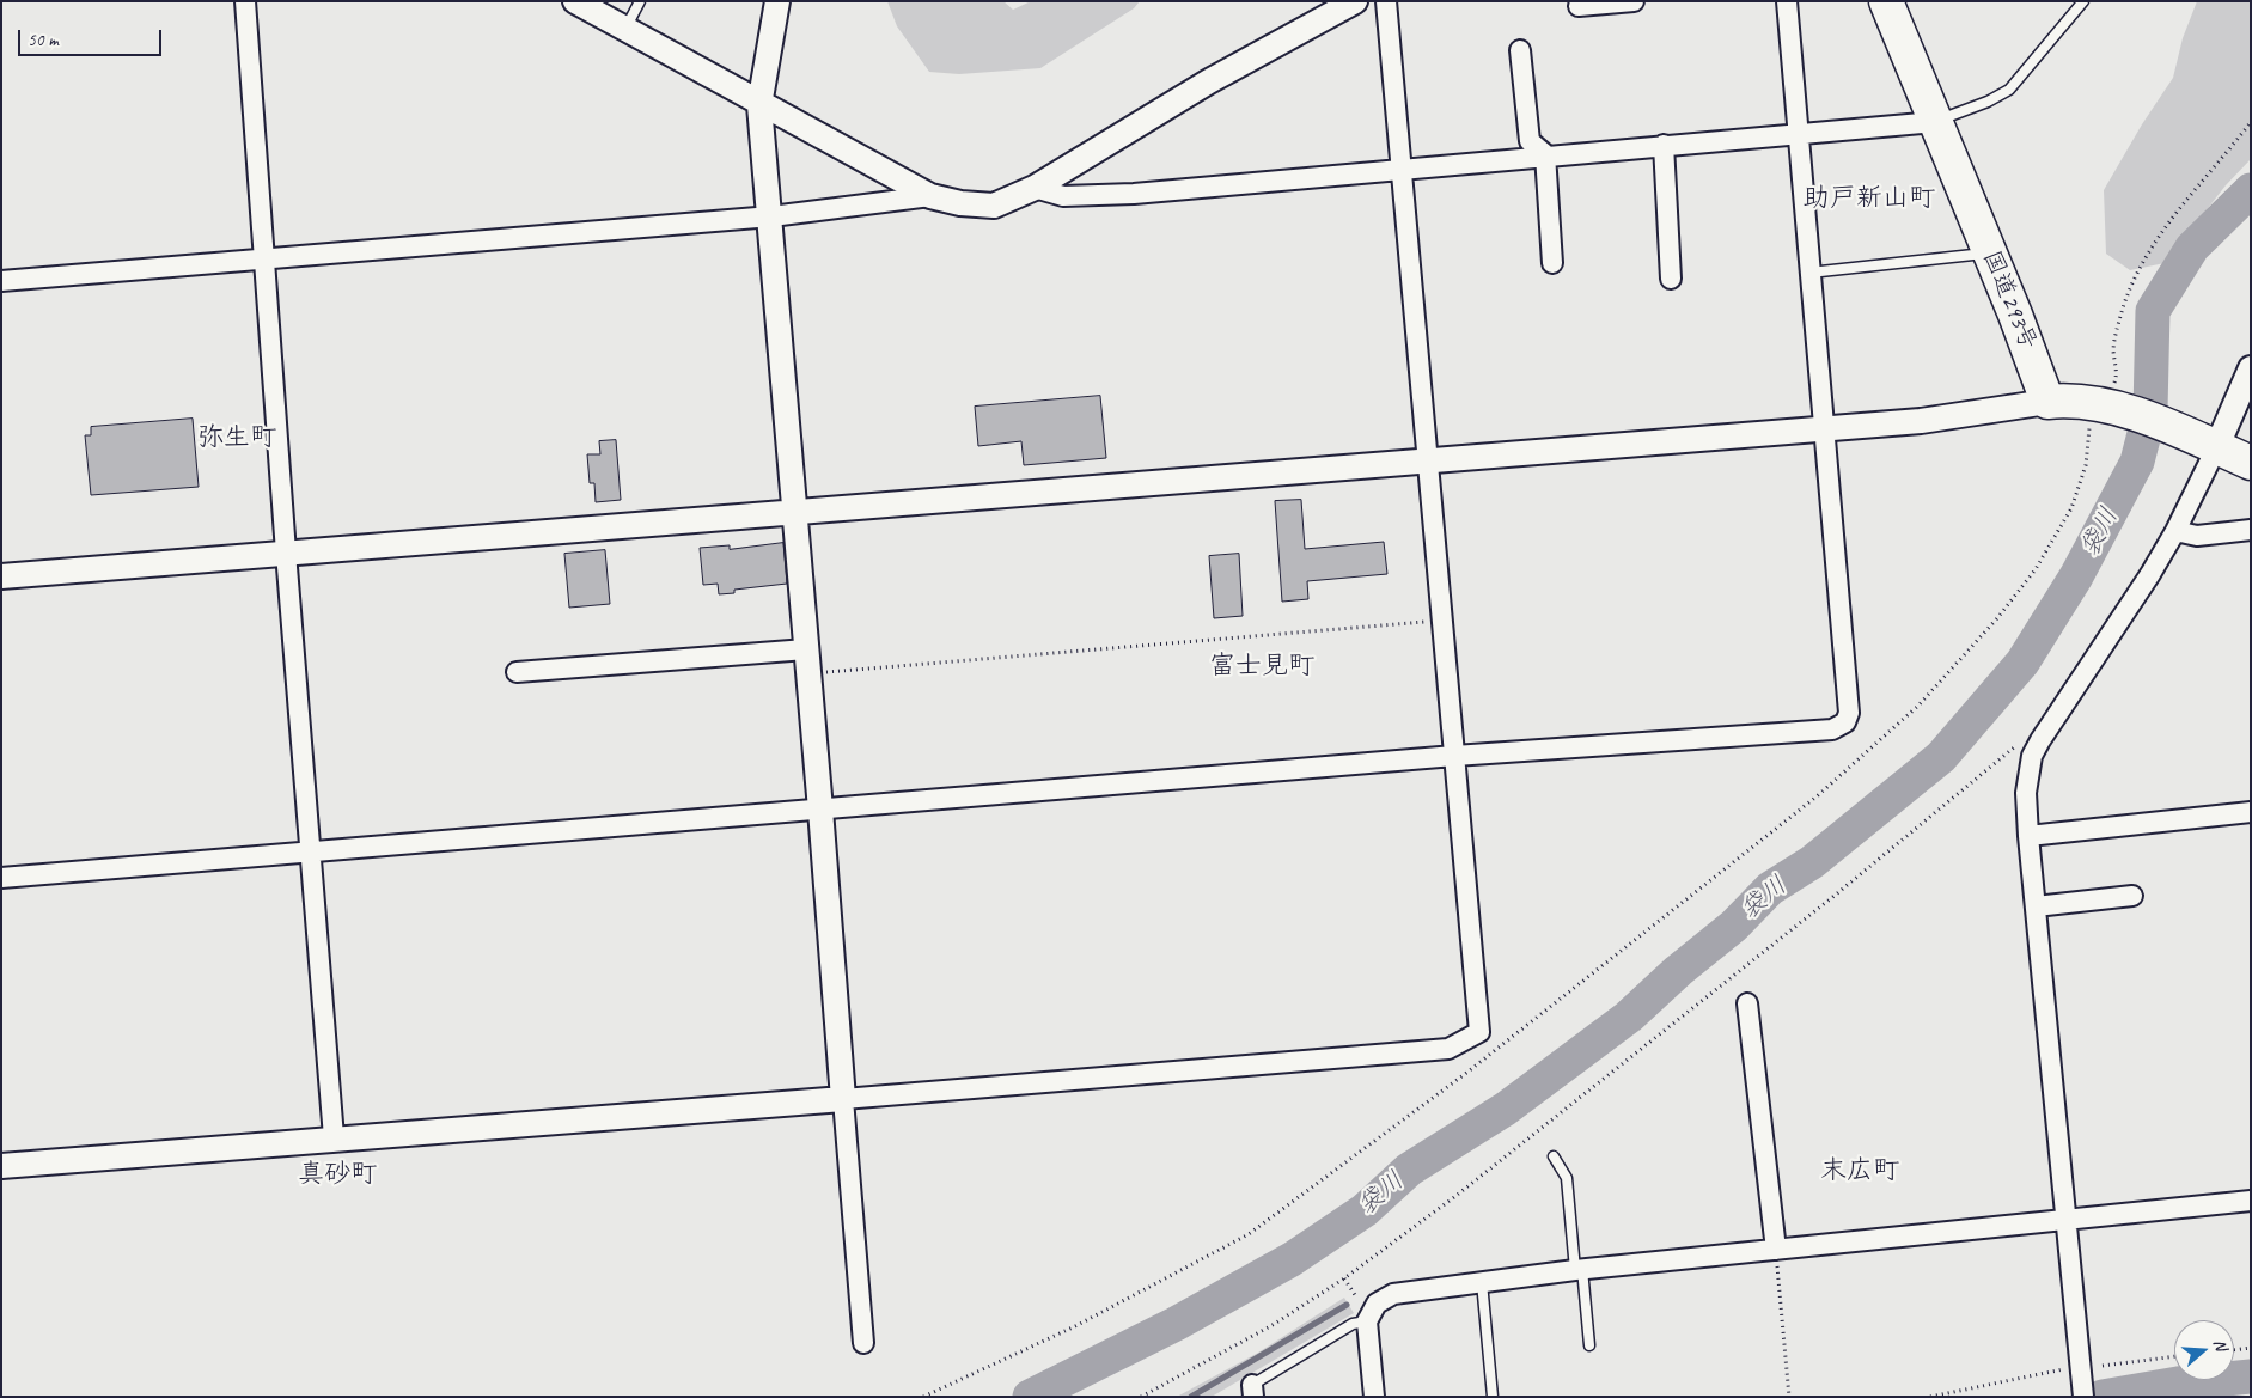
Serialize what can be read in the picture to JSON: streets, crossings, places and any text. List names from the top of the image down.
{
  "streets": {
    "highway": ["国道293号"]
  },
  "districts": [
    "助戸新山町",
    "弥生町",
    "富士見町",
    "末広町",
    "真砂町"
  ],
  "water": ["袋川"],
  "scale_bar": "50 m",
  "north": "right"
}
